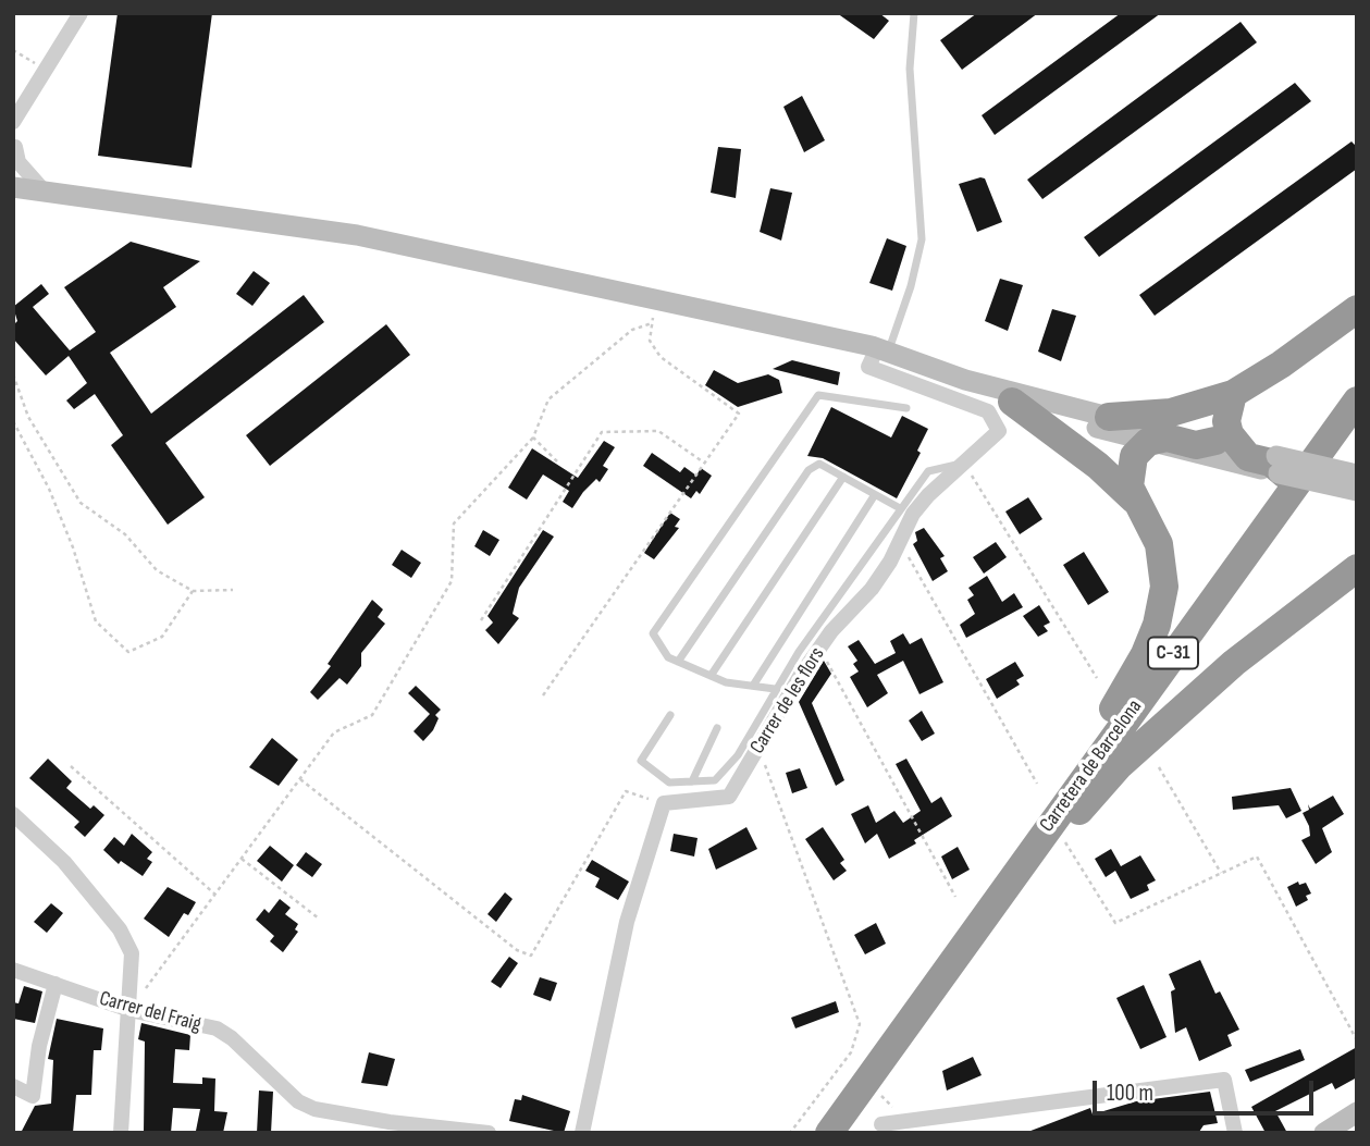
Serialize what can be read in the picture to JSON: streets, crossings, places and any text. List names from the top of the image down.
{
  "streets": {
    "highway": ["C-31", "Carretera de Barcelona"],
    "street": ["Carrer de les flors", "Carrer del Fraig"]
  },
  "scale_bar": "100 m"
}
